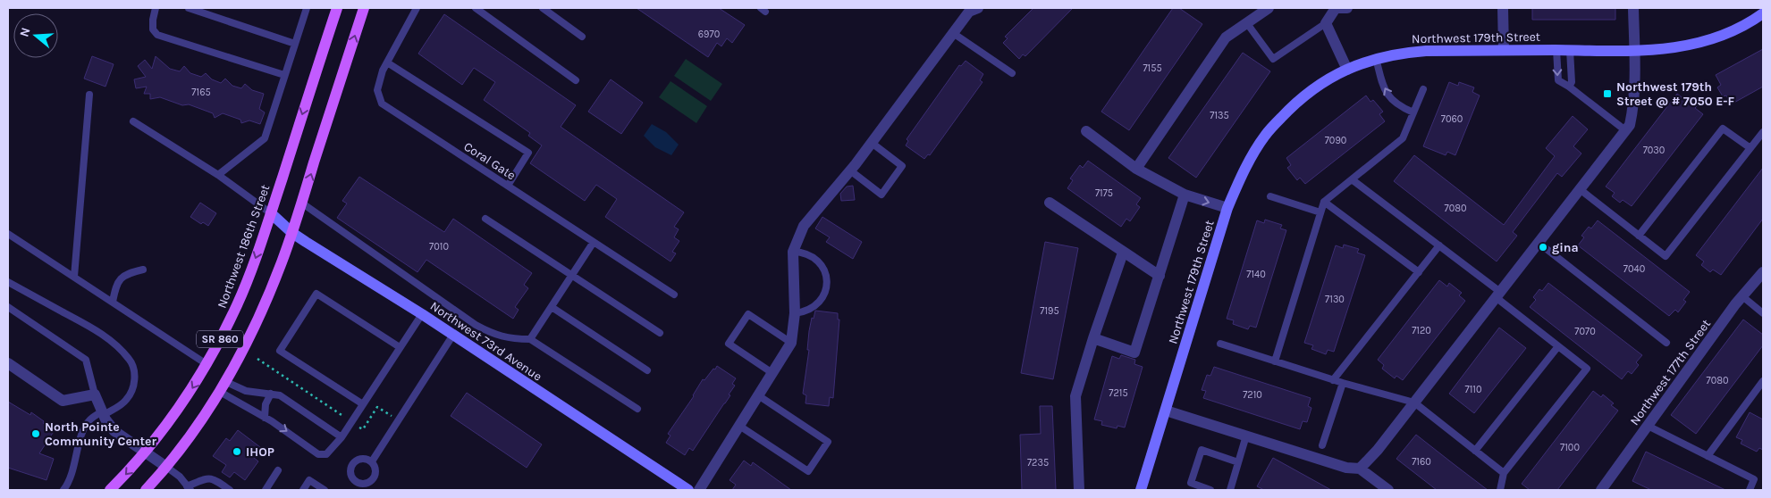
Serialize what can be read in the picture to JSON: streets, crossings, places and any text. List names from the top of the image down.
{
  "streets": {
    "main road": ["Northwest 186th Street", "SR 860"],
    "street": ["Northwest 179th Street", "Northwest 73rd Avenue", "Northwest 177th Street"],
    "lane": ["Coral Gate"]
  },
  "crossings": [
    ["Northwest 186th Street", "Northwest 73rd Avenue"],
    ["SR 860", "Northwest 73rd Avenue"]
  ],
  "places": {
    "transit": ["Northwest 179th Street @ # 7050 E-F"],
    "other": ["gina", "North Pointe Community Center", "IHOP"]
  },
  "house_numbers": [
    "6970",
    "7155",
    "7165",
    "7135",
    "7060",
    "7090",
    "7030",
    "7175",
    "7080",
    "7010",
    "7040",
    "7140",
    "7130",
    "7195",
    "7120",
    "7070",
    "7080",
    "7110",
    "7215",
    "7210",
    "7100",
    "7160",
    "7235"
  ],
  "north": "left"
}
